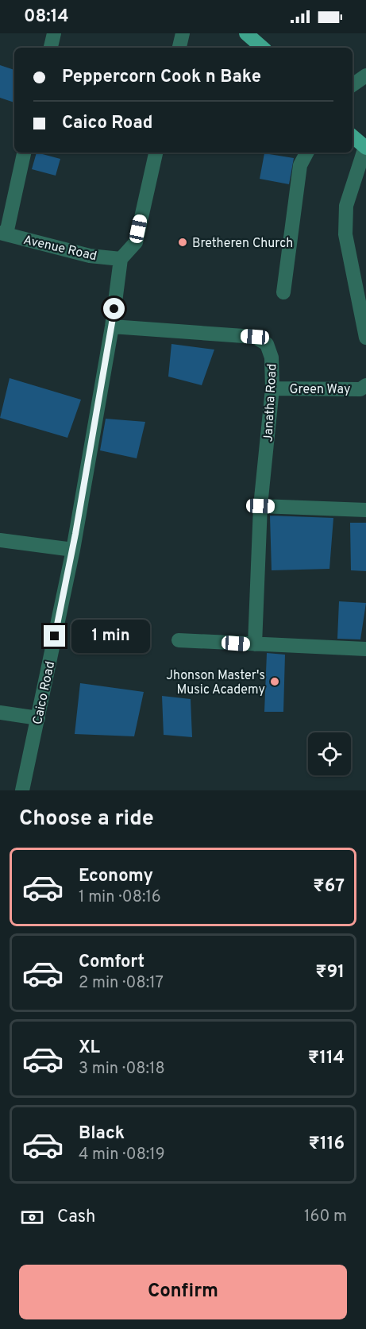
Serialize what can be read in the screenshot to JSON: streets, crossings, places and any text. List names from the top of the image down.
{
  "streets": {
    "street": [
      "Avenue Road",
      "Green Way",
      "Janatha Road",
      "Caico Road"
    ]
  },
  "crossings": [
    ["Avenue Road", "Caico Road"],
    ["Green Way", "Janatha Road"],
    ["Janatha Road", "Caico Road"]
  ],
  "places": ["Bretheren Church", "Jhonson Master's Music Academy"],
  "page": {
    "status": "08:14",
    "banner": ["Peppercorn Cook n Bake", "Caico Road"],
    "bubble": "1 min",
    "heading": "Choose a ride",
    "list": [
      {
        "name": "Economy",
        "note": "1 min · 08:16",
        "value": "₹67"
      },
      {
        "name": "Comfort",
        "note": "2 min · 08:17",
        "value": "₹91"
      },
      {
        "name": "XL",
        "note": "3 min · 08:18",
        "value": "₹114"
      },
      {
        "name": "Black",
        "note": "4 min · 08:19",
        "value": "₹116"
      }
    ],
    "pay": ["Cash", "160 m"],
    "buttons": "Confirm"
  }
}
